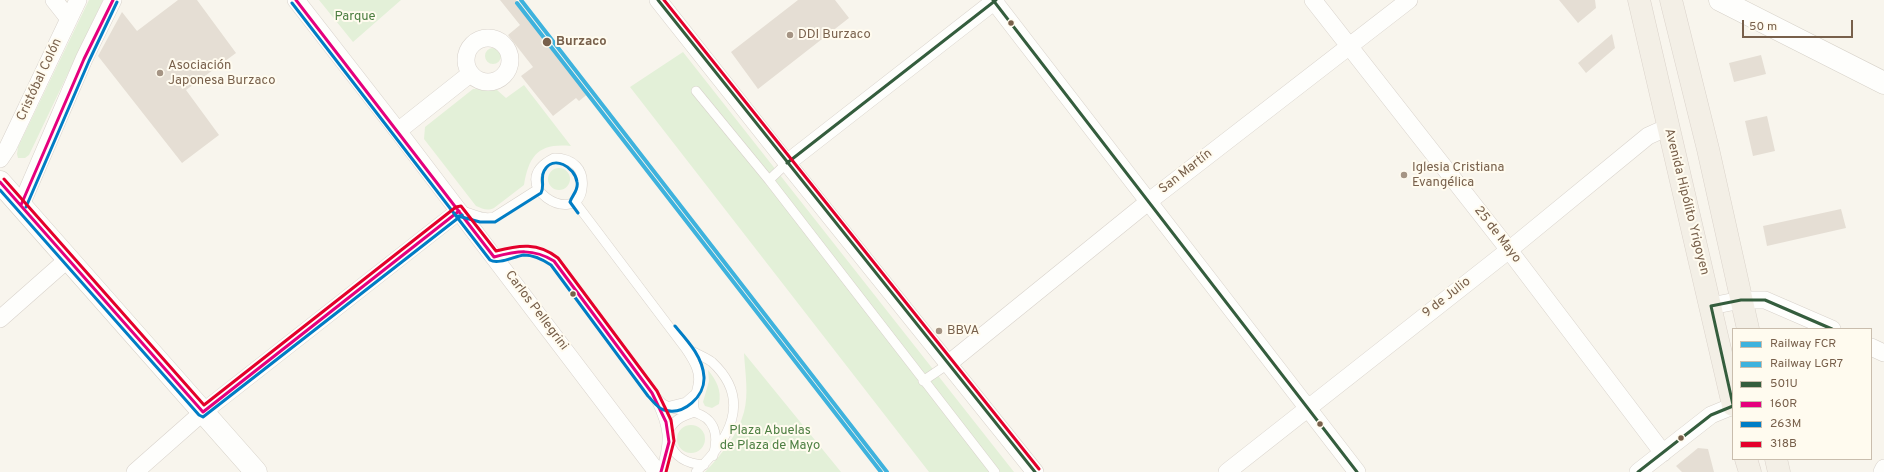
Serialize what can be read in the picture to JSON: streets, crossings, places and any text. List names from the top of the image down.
{
  "streets": {
    "main road": ["Avenida Hipólito Yrigoyen"],
    "street": [
      "Cristóbal Colón",
      "San Martín",
      "25 de Mayo",
      "9 de Julio",
      "Carlos Pellegrini"
    ]
  },
  "crossings": [
    ["San Martín", "25 de Mayo"],
    ["Avenida Hipólito Yrigoyen", "9 de Julio"],
    ["25 de Mayo", "9 de Julio"]
  ],
  "parks": ["Parque", "Plaza Abuelas de Plaza de Mayo"],
  "places": [
    "DDI Burzaco",
    "Burzaco",
    "Asociación Japonesa Burzaco",
    "Iglesia Cristiana Evangélica",
    "BBVA"
  ],
  "lines": [
    "rail line FCR",
    "transit line 501U",
    "transit line 160R",
    "transit line 318B",
    "transit line 263M",
    "rail line LGR7"
  ],
  "legend": [
    "Railway FCR",
    "Railway LGR7",
    "501U",
    "160R",
    "263M",
    "318B"
  ],
  "scale_bar": "50 m"
}
